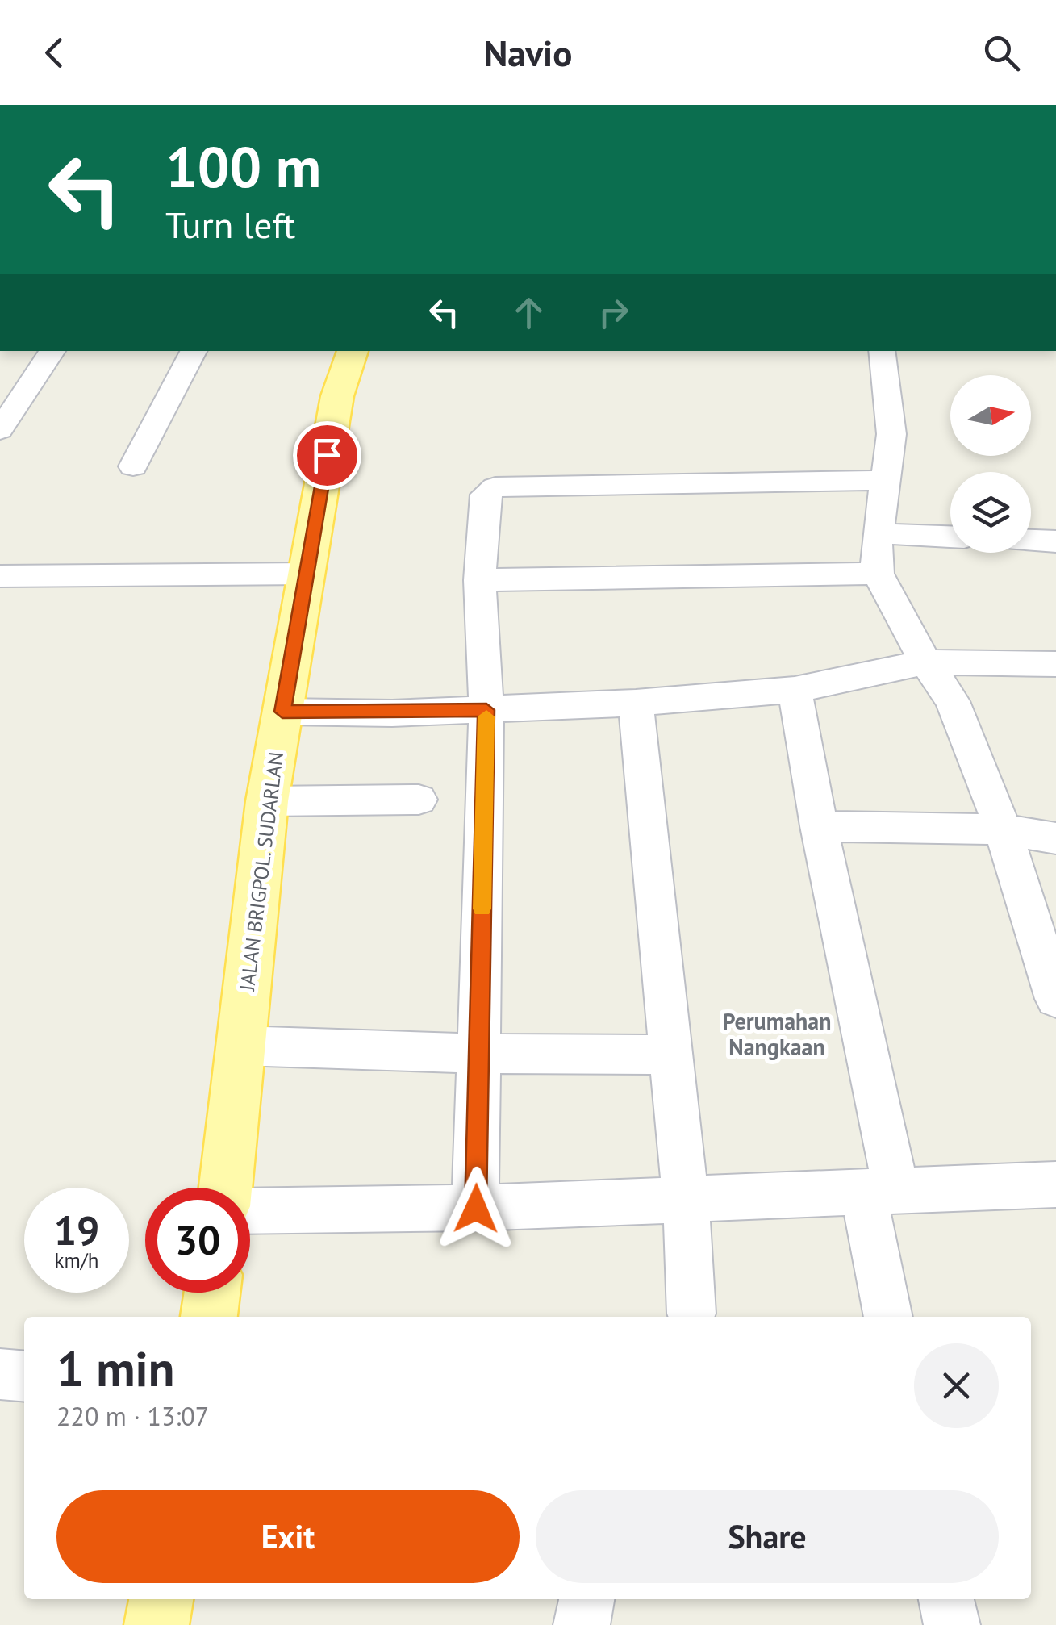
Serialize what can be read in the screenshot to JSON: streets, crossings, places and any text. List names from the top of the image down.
{
  "streets": {
    "main road": ["JALAN BRIGPOL. SUDARLAN"]
  },
  "districts": ["Perumahan Nangkaan"],
  "north": "right",
  "page": {
    "header": "Navio",
    "turn": ["100 m", "Turn left"],
    "speed": "19 km/h",
    "limit": "30",
    "heading": ["1 min", "220 m · 13:07"],
    "buttons": ["Exit", "Share"]
  }
}
